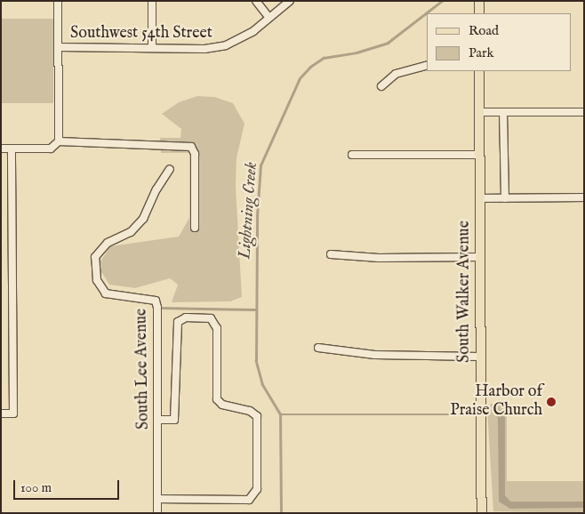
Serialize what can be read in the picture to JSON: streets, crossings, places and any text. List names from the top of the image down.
{
  "streets": {
    "main road": ["South Walker Avenue"],
    "street": ["Southwest 54th Street", "South Lee Avenue"]
  },
  "water": ["Lightning Creek"],
  "places": ["Harbor of Praise Church"],
  "legend": ["Road", "Park"],
  "scale_bar": "100 m"
}
